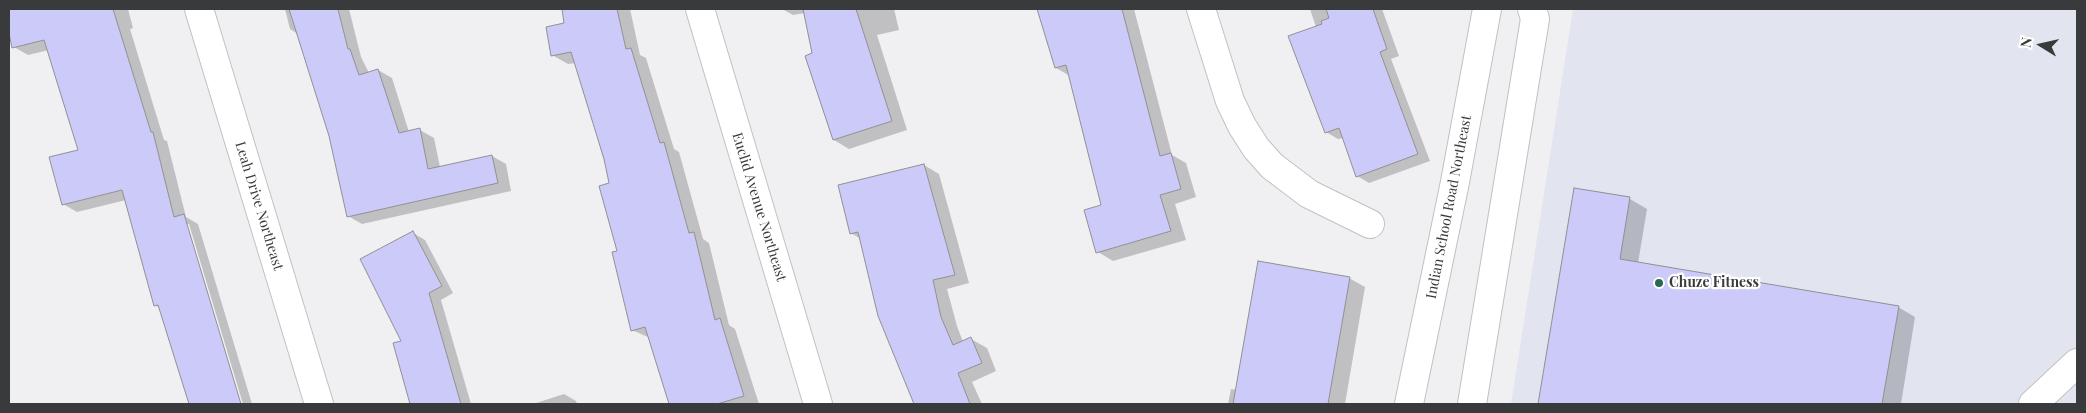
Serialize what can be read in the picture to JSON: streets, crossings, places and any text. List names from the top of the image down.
{
  "streets": {
    "street": ["Leah Drive Northeast", "Euclid Avenue Northeast", "Indian School Road Northeast"]
  },
  "places": ["Chuze Fitness"],
  "north": "left"
}
